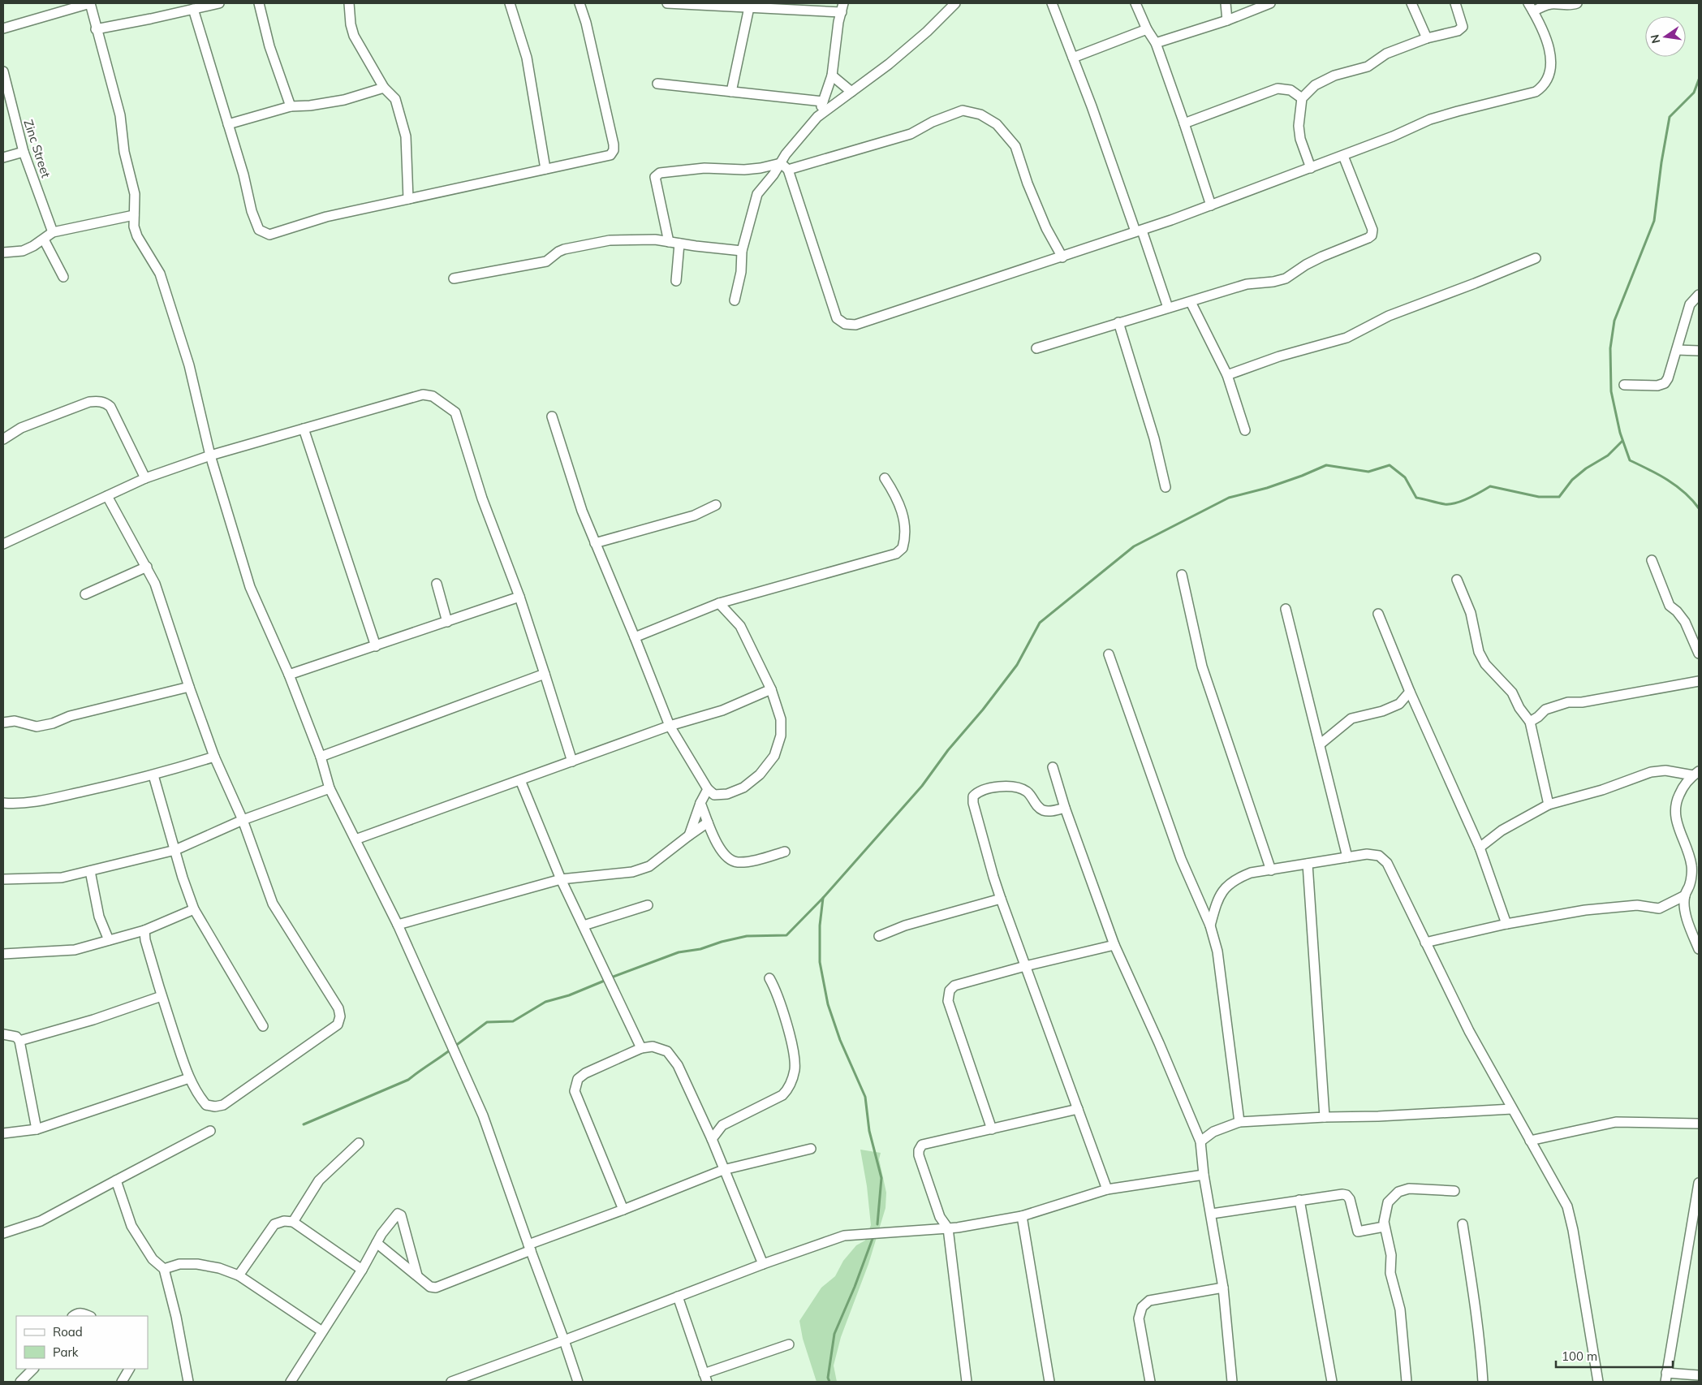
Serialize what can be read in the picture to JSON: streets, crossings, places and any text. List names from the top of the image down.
{
  "streets": {
    "street": ["Zinc Street"]
  },
  "legend": ["Road", "Park"],
  "scale_bar": "100 m",
  "north": "left"
}
